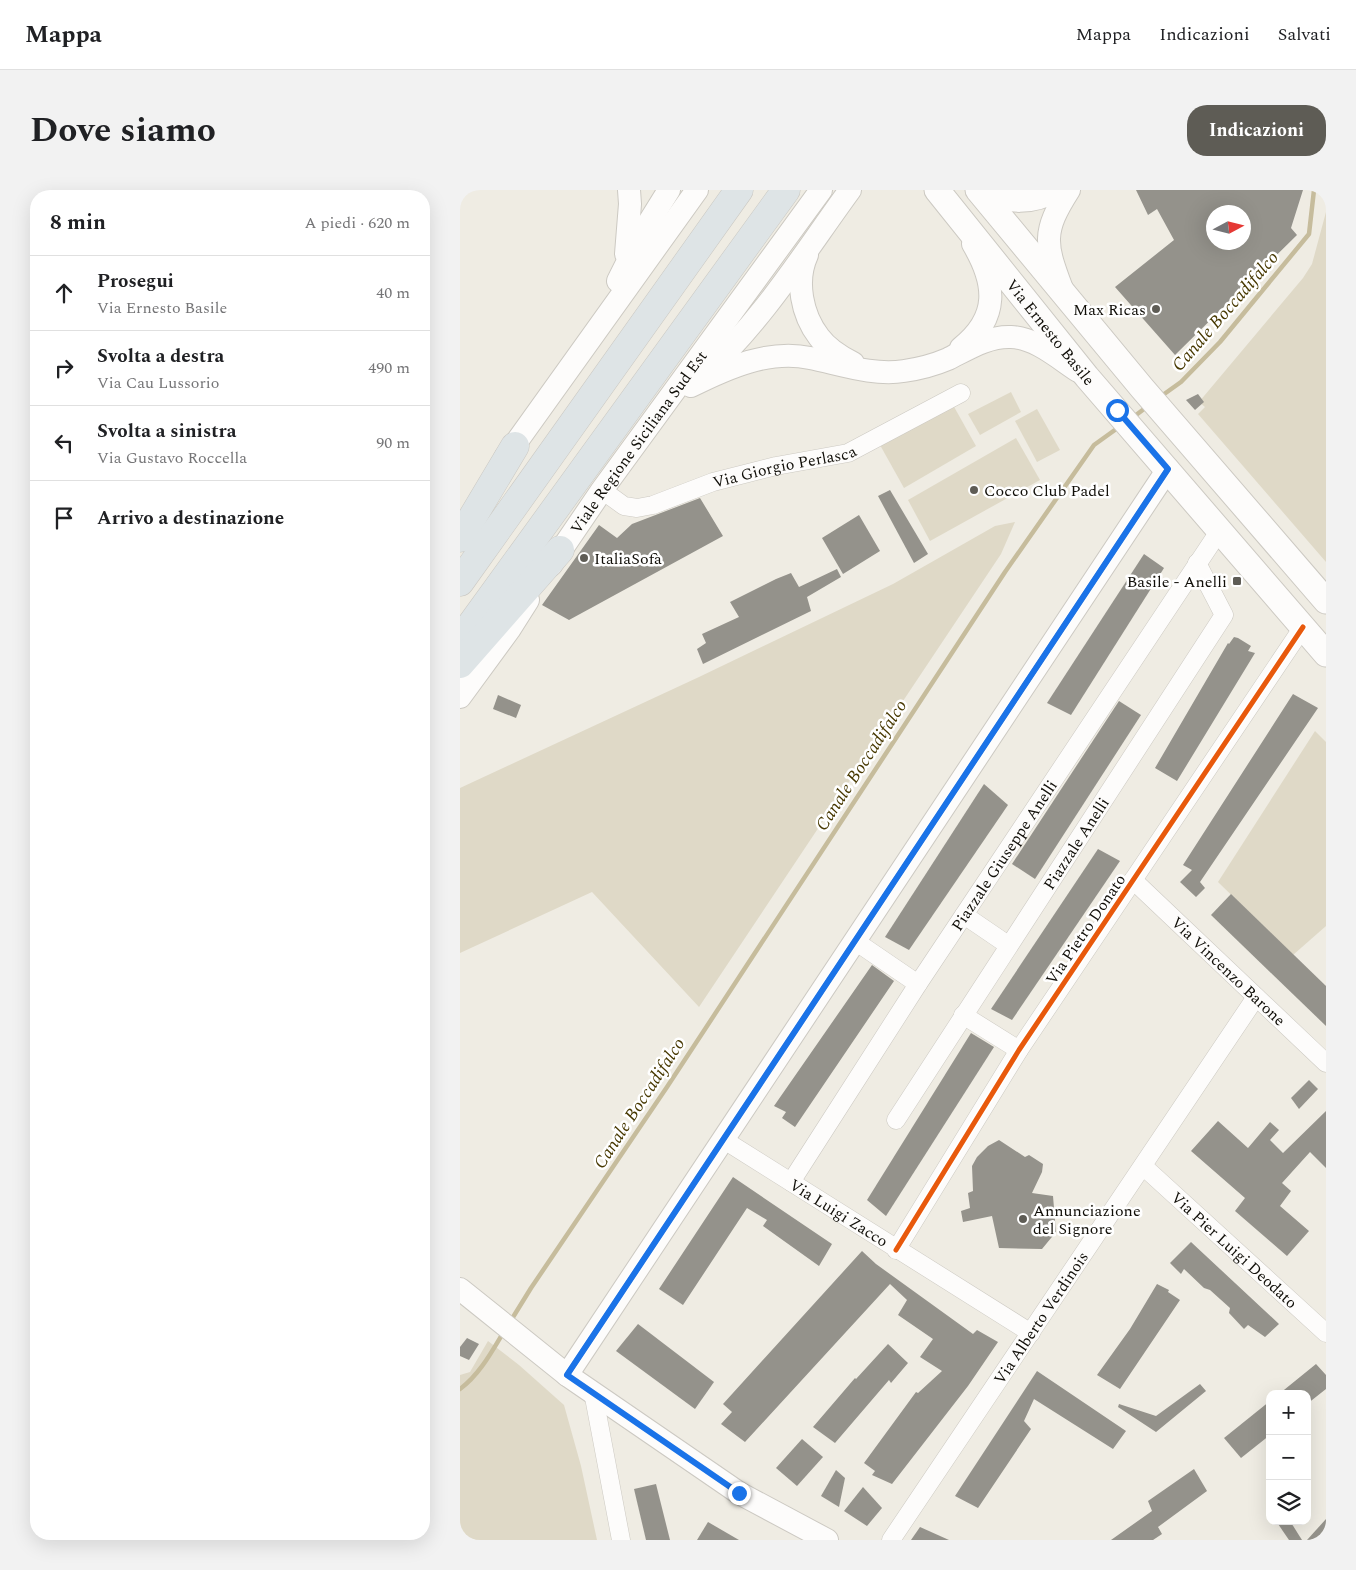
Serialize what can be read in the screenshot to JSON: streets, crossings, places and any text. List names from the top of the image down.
{
  "streets": {
    "main road": ["Via Ernesto Basile", "Viale Regione Siciliana Sud Est"],
    "street": [
      "Via Giorgio Perlasca",
      "Piazzale Anelli",
      "Piazzale Giuseppe Anelli",
      "Via Pietro Donato",
      "Via Vincenzo Barone",
      "Via Luigi Zacco",
      "Via Pier Luigi Deodato",
      "Via Alberto Verdinois"
    ]
  },
  "crossings": [
    ["Via Ernesto Basile", "Piazzale Giuseppe Anelli"],
    ["Via Ernesto Basile", "Via Pietro Donato"],
    ["Viale Regione Siciliana Sud Est", "Via Giorgio Perlasca"],
    ["Piazzale Anelli", "Piazzale Giuseppe Anelli"],
    ["Piazzale Giuseppe Anelli", "Via Luigi Zacco"],
    ["Via Pietro Donato", "Via Vincenzo Barone"],
    ["Via Pietro Donato", "Via Luigi Zacco"],
    ["Via Vincenzo Barone", "Via Alberto Verdinois"],
    ["Via Luigi Zacco", "Via Alberto Verdinois"],
    ["Via Pier Luigi Deodato", "Via Alberto Verdinois"]
  ],
  "water": ["Canale Boccadifalco"],
  "places": {
    "other": [
      "Max Ricas",
      "Cocco Club Padel",
      "ItaliaSofà",
      "Annunciazione del Signore"
    ],
    "transit": ["Basile - Anelli"]
  },
  "north": "right",
  "page": {
    "header": "Mappa",
    "nav": ["Mappa", "Indicazioni", "Salvati"],
    "title": "Dove siamo",
    "buttons": "Indicazioni",
    "heading": ["8 min", "A piedi · 620 m"],
    "list": [
      ["Prosegui", "Via Ernesto Basile", "40 m"],
      ["Svolta a destra", "Via Cau Lussorio", "490 m"],
      ["Svolta a sinistra", "Via Gustavo Roccella", "90 m"],
      "Arrivo a destinazione"
    ],
    "map_buttons": ["+", "−"]
  }
}
